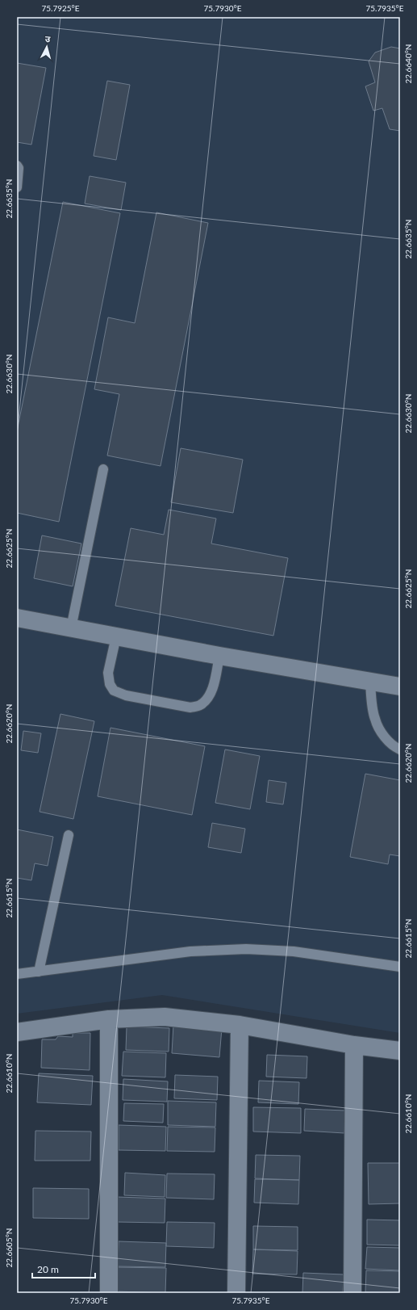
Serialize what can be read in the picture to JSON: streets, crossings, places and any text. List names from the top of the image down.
{
  "scale_bar": "20 m",
  "north": "top",
  "coordinates": [
    "75.7925°E",
    "75.7930°E",
    "75.7935°E",
    "22.6640°N",
    "22.6635°N",
    "22.6630°N",
    "22.6625°N",
    "22.6620°N",
    "22.6615°N",
    "22.6610°N",
    "22.6605°N"
  ]
}
